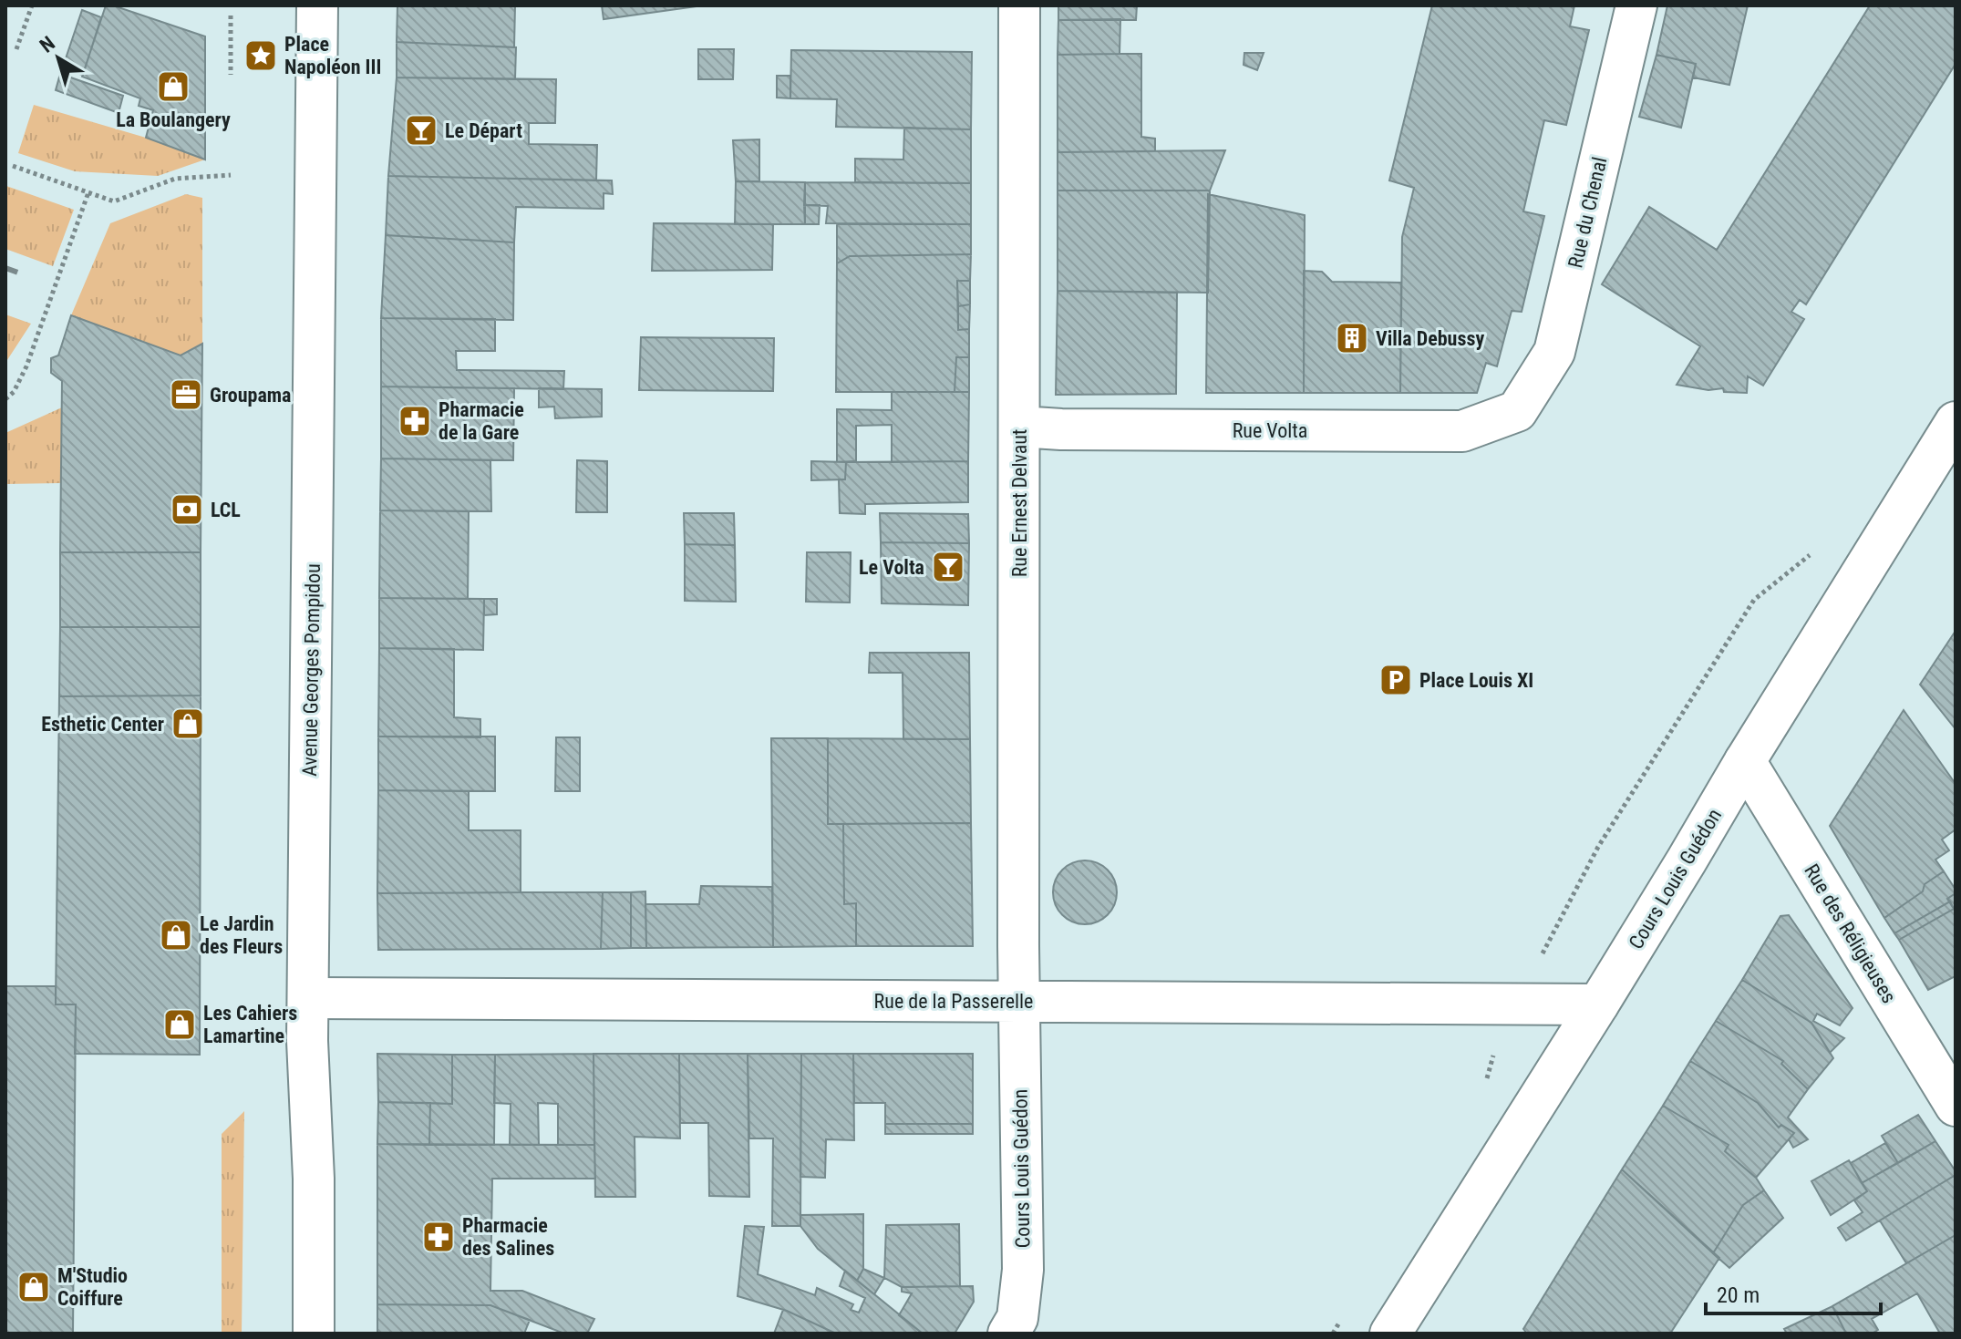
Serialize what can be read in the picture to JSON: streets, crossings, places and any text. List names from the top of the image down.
{
  "streets": {
    "street": [
      "Rue du Chenal",
      "Rue Volta",
      "Rue Ernest Delvaut",
      "Avenue Georges Pompidou",
      "Cours Louis Guédon",
      "Rue des Réligieuses",
      "Rue de la Passerelle"
    ]
  },
  "crossings": [
    ["Rue du Chenal", "Rue Volta"],
    ["Rue Volta", "Rue Ernest Delvaut"],
    ["Rue Ernest Delvaut", "Cours Louis Guédon"],
    ["Rue Ernest Delvaut", "Rue de la Passerelle"],
    ["Avenue Georges Pompidou", "Rue de la Passerelle"],
    ["Cours Louis Guédon", "Rue des Réligieuses"],
    ["Cours Louis Guédon", "Rue de la Passerelle"]
  ],
  "places": {
    "place": ["Place Napoléon III"],
    "shop": [
      "La Boulangery",
      "Esthetic Center",
      "Le Jardin des Fleurs",
      "Les Cahiers Lamartine",
      "M'Studio Coiffure"
    ],
    "bar": ["Le Départ", "Le Volta"],
    "building": ["Villa Debussy"],
    "office": ["Groupama"],
    "pharmacy": ["Pharmacie de la Gare", "Pharmacie des Salines"],
    "bank": ["LCL"],
    "parking": ["Place Louis XI"]
  },
  "scale_bar": "20 m",
  "north": "top left"
}
